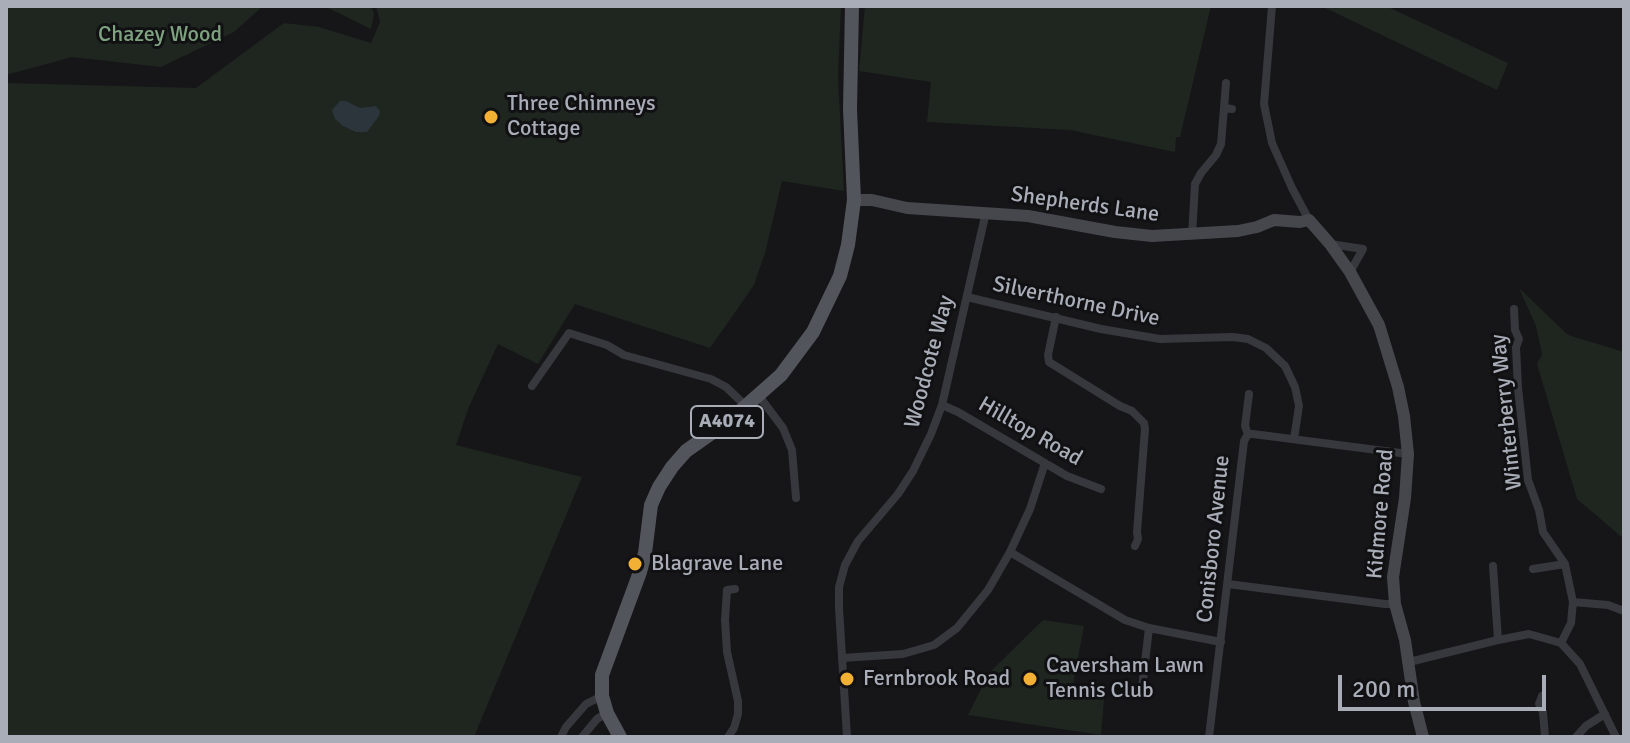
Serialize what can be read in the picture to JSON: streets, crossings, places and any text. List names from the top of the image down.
{
  "streets": {
    "main road": ["A4074"],
    "street": [
      "Shepherds Lane",
      "Silverthorne Drive",
      "Woodcote Way",
      "Winterberry Way",
      "Hilltop Road",
      "Kidmore Road",
      "Conisboro Avenue"
    ]
  },
  "crossings": [
    ["Shepherds Lane", "Woodcote Way"],
    ["Shepherds Lane", "A4074"],
    ["Shepherds Lane", "Kidmore Road"],
    ["Silverthorne Drive", "Woodcote Way"],
    ["Woodcote Way", "Hilltop Road"]
  ],
  "parks": ["Chazey Wood"],
  "places": [
    "Three Chimneys Cottage",
    "Blagrave Lane",
    "Fernbrook Road",
    "Caversham Lawn Tennis Club"
  ],
  "scale_bar": "200 m"
}
